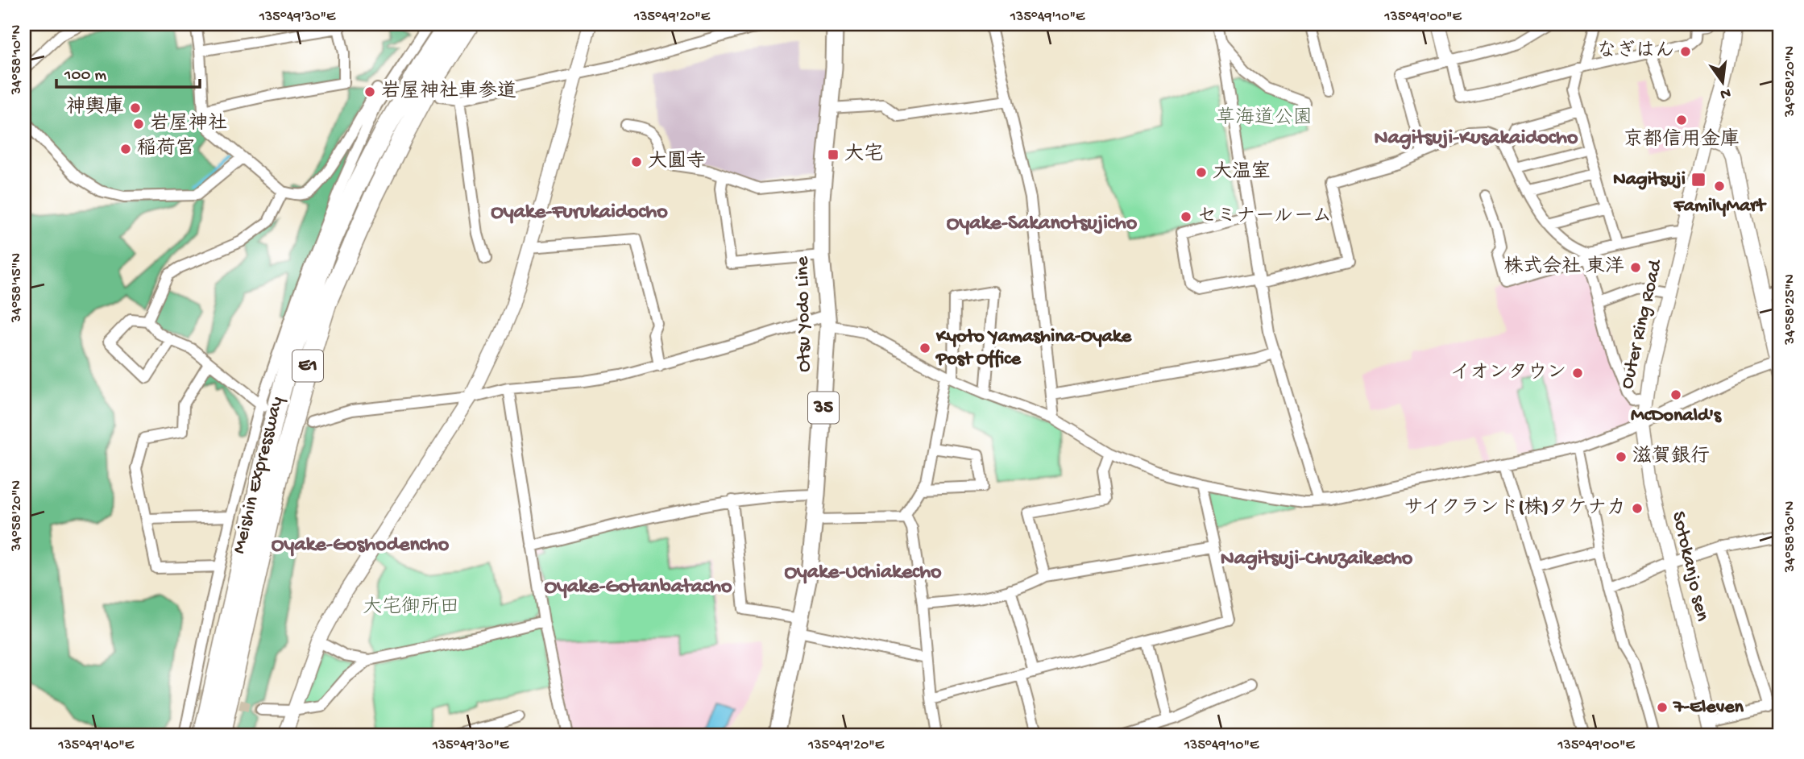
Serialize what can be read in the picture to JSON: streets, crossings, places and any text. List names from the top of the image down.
{
  "streets": {
    "highway": ["E1", "Meishin Expressway"],
    "main road": ["Otsu Yodo Line", "Outer Ring Road", "35"],
    "street": ["Sotokanjo sen"]
  },
  "crossings": [
    ["Outer Ring Road", "Sotokanjo sen"]
  ],
  "districts": [
    "Nagitsuji-Kusakaidocho",
    "Oyake-Furukaidocho",
    "Oyake-Sakanotsujicho",
    "Oyake-Goshodencho",
    "Nagitsuji-Chuzaikecho",
    "Oyake-Uchiakecho",
    "Oyake-Gotanbatacho"
  ],
  "parks": ["草海道公園", "大宅御所田"],
  "places": {
    "other": [
      "なぎはん",
      "岩屋神社車参道",
      "神輿庫",
      "京都信用金庫",
      "岩屋神社",
      "稲荷宮",
      "大圓寺",
      "大温室",
      "FamilyMart",
      "セミナールーム",
      "株式会社 東洋",
      "Kyoto Yamashina-Oyake Post Office",
      "イオンタウン",
      "McDonald's",
      "滋賀銀行",
      "サイクランド(株)タケナカ",
      "7-Eleven"
    ],
    "transit": ["大宅", "Nagitsuji"]
  },
  "scale_bar": "100 m",
  "north": "bottom",
  "coordinates": [
    "135°49'30\"E",
    "135°49'20\"E",
    "135°49'10\"E",
    "135°49'00\"E",
    "34°58'10\"N",
    "34°58'20\"N",
    "34°58'15\"N",
    "34°58'25\"N",
    "34°58'30\"N",
    "135°49'40\"E"
  ]
}
